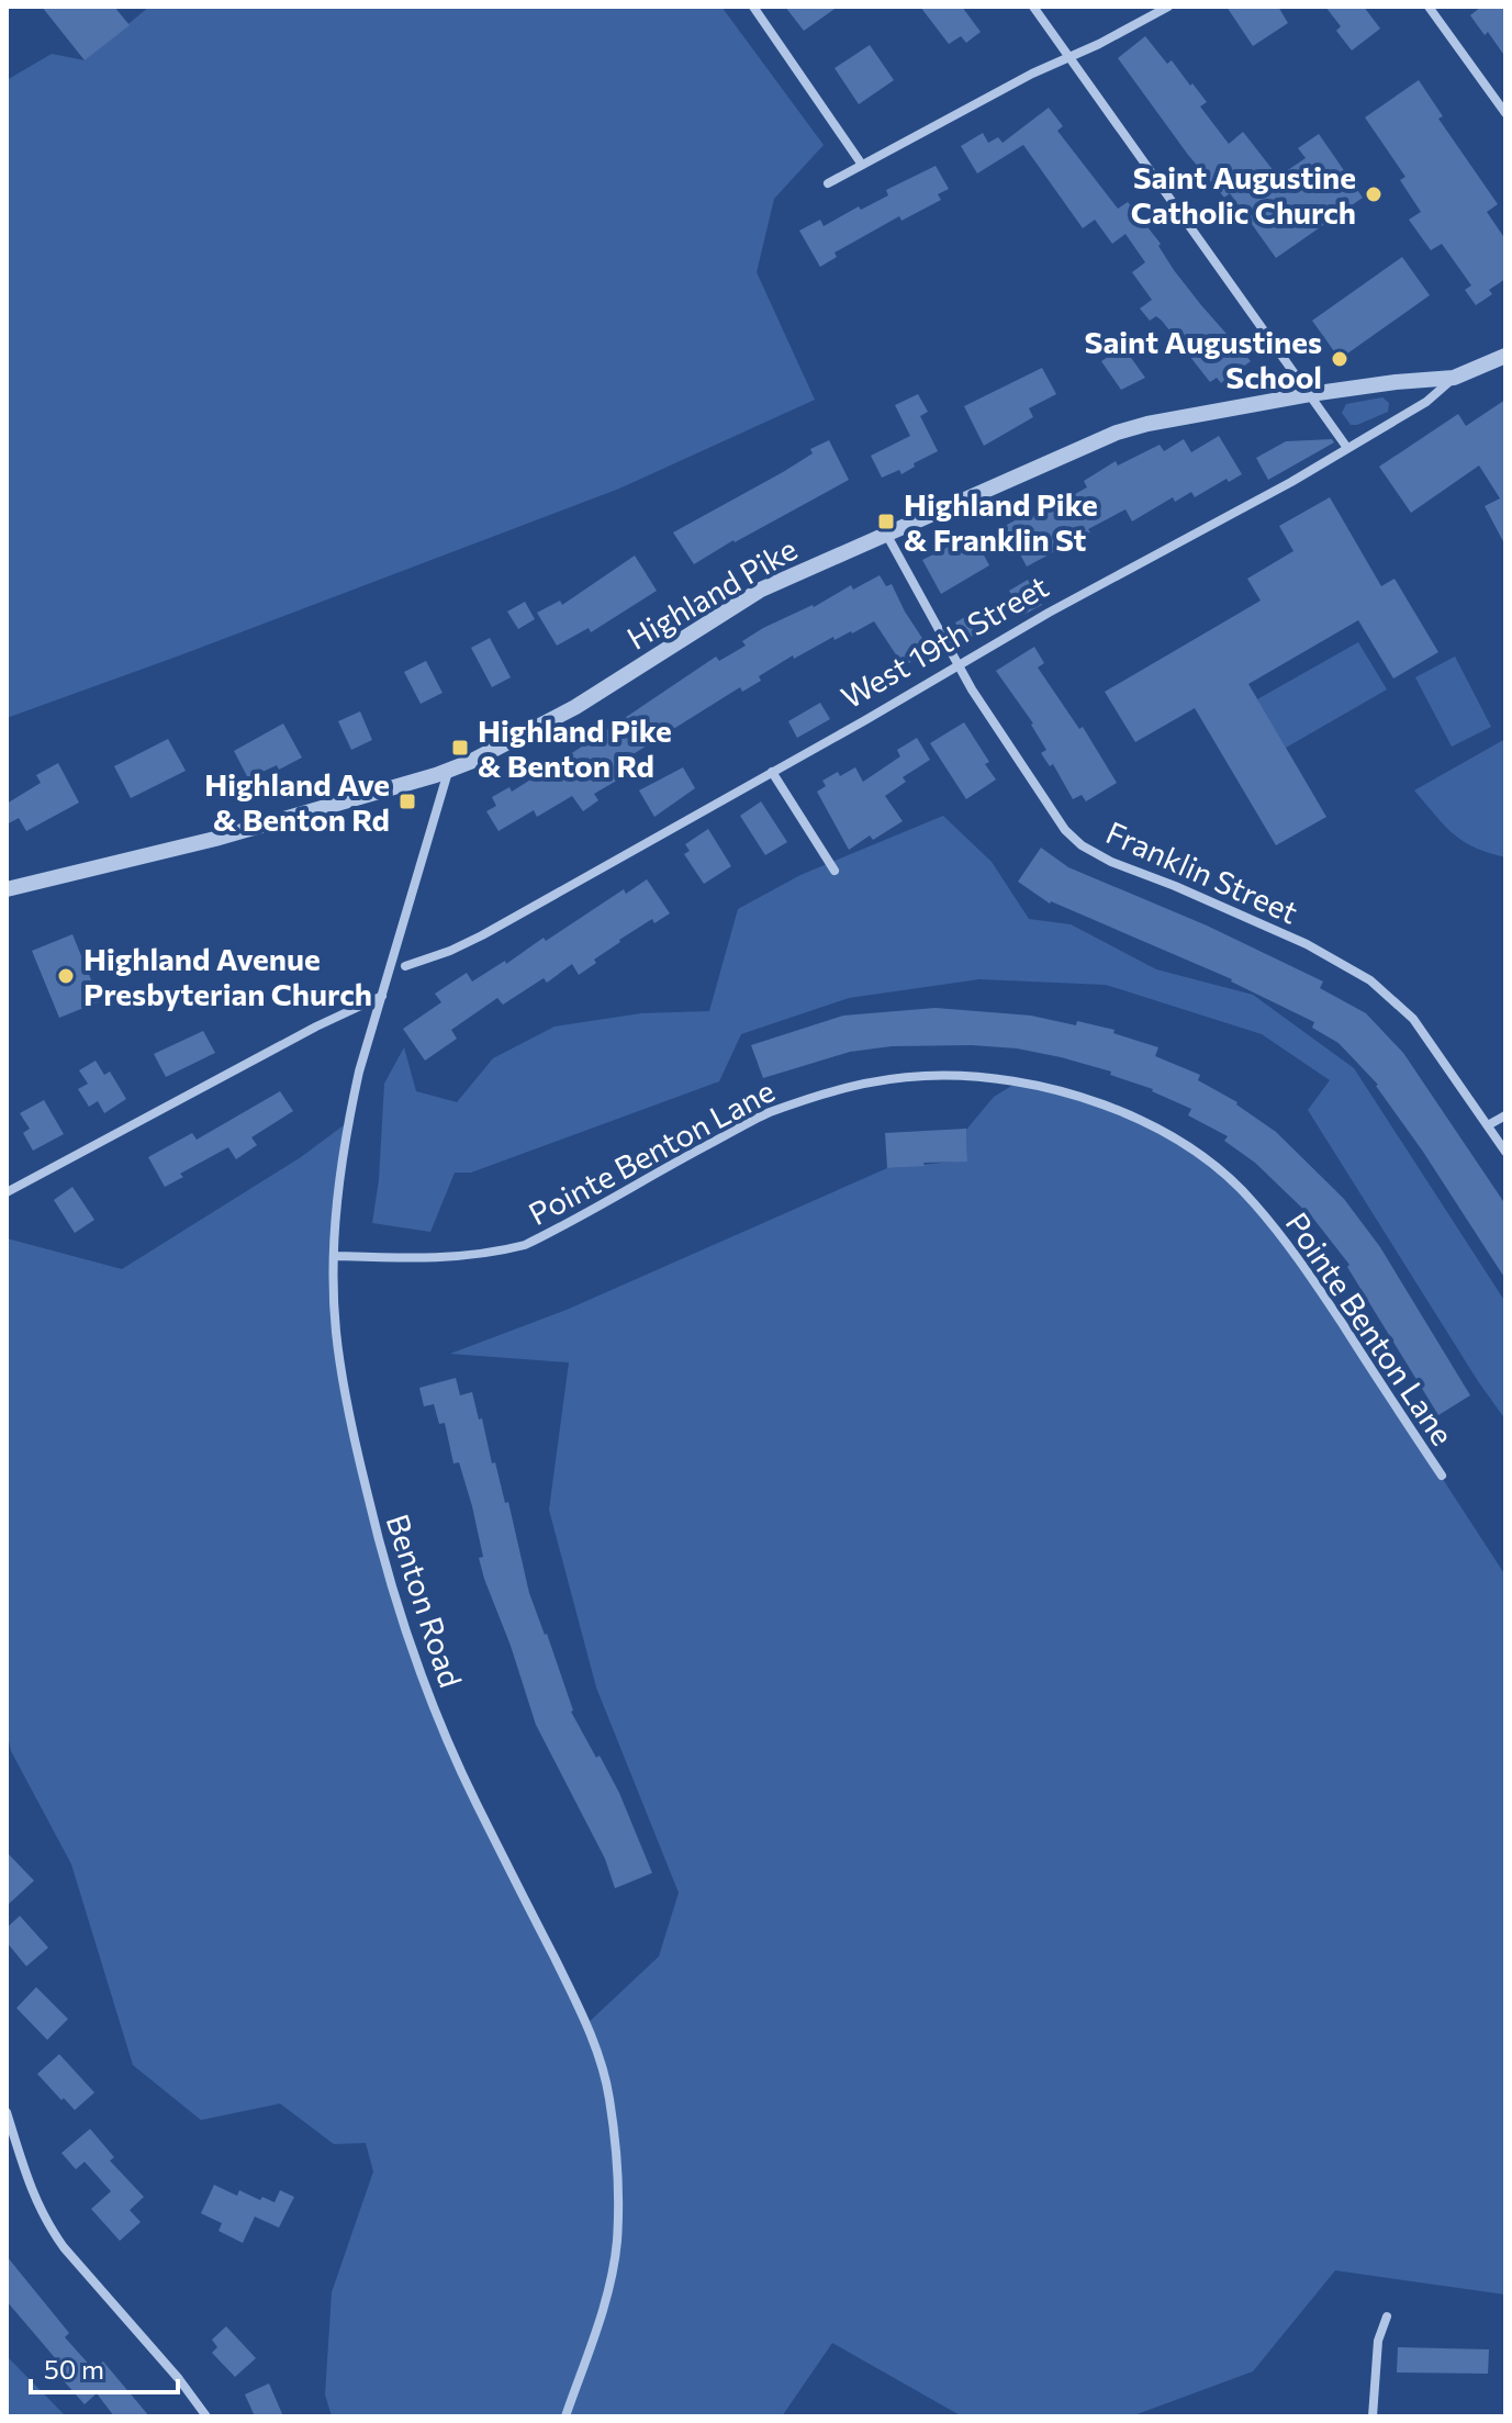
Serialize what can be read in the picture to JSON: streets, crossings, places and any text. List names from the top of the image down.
{
  "streets": {
    "street": [
      "Highland Pike",
      "West 19th Street",
      "Franklin Street",
      "Pointe Benton Lane",
      "Benton Road"
    ]
  },
  "crossings": [
    ["Highland Pike", "West 19th Street"],
    ["Highland Pike", "Franklin Street"],
    ["Highland Pike", "Benton Road"],
    ["West 19th Street", "Franklin Street"],
    ["Pointe Benton Lane", "Benton Road"]
  ],
  "places": {
    "other": ["Saint Augustine Catholic Church", "Saint Augustines School", "Highland Avenue Presbyterian Church"],
    "transit": ["Highland Pike & Franklin St", "Highland Pike & Benton Rd", "Highland Ave & Benton Rd"]
  },
  "scale_bar": "50 m"
}
